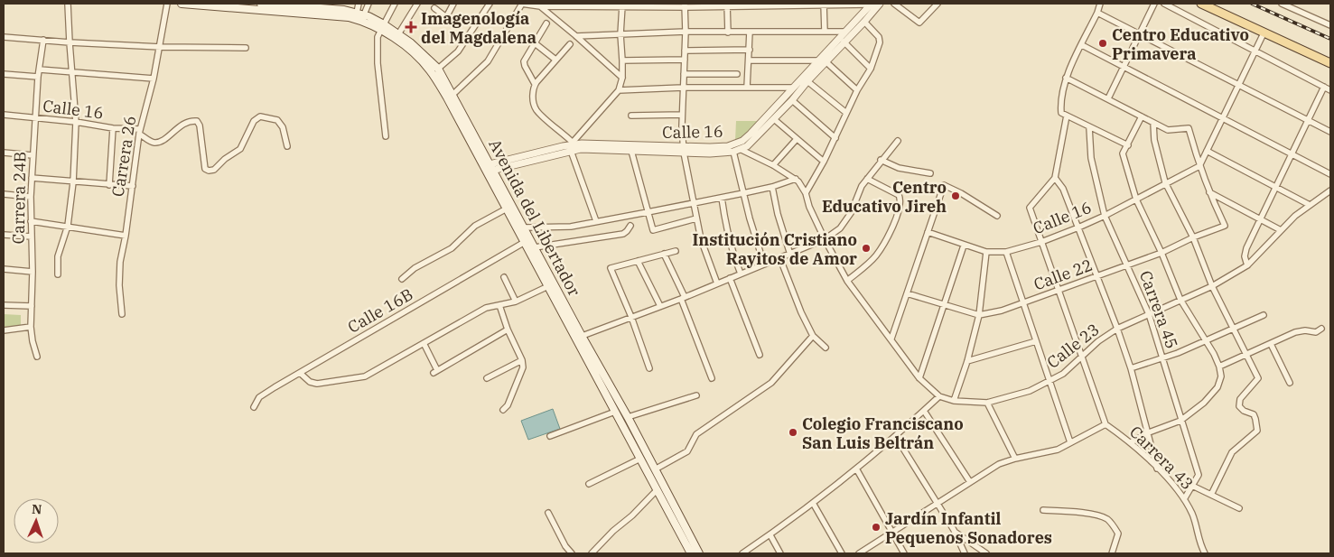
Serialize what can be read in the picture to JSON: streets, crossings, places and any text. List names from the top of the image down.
{
  "streets": {
    "main road": ["Avenida del Libertador"],
    "street": [
      "Calle 16",
      "Carrera 26",
      "Carrera 24B",
      "Calle 22",
      "Carrera 45",
      "Calle 16B",
      "Calle 23",
      "Carrera 43"
    ]
  },
  "crossings": [
    ["Calle 16", "Carrera 26"],
    ["Calle 16", "Carrera 24B"],
    ["Calle 16", "Avenida del Libertador"],
    ["Calle 16", "Carrera 45"],
    ["Calle 16", "Carrera 43"],
    ["Avenida del Libertador", "Calle 16B"],
    ["Calle 22", "Carrera 45"],
    ["Calle 22", "Carrera 43"],
    ["Carrera 45", "Calle 23"],
    ["Carrera 45", "Carrera 43"],
    ["Calle 23", "Carrera 43"]
  ],
  "places": {
    "health": ["Imagenología del Magdalena"],
    "other": [
      "Centro Educativo Primavera",
      "Centro Educativo Jireh",
      "Institución Cristiano Rayitos de Amor",
      "Colegio Franciscano San Luis Beltrán",
      "Jardín Infantil Pequenos Sonadores"
    ]
  },
  "north": "top"
}
